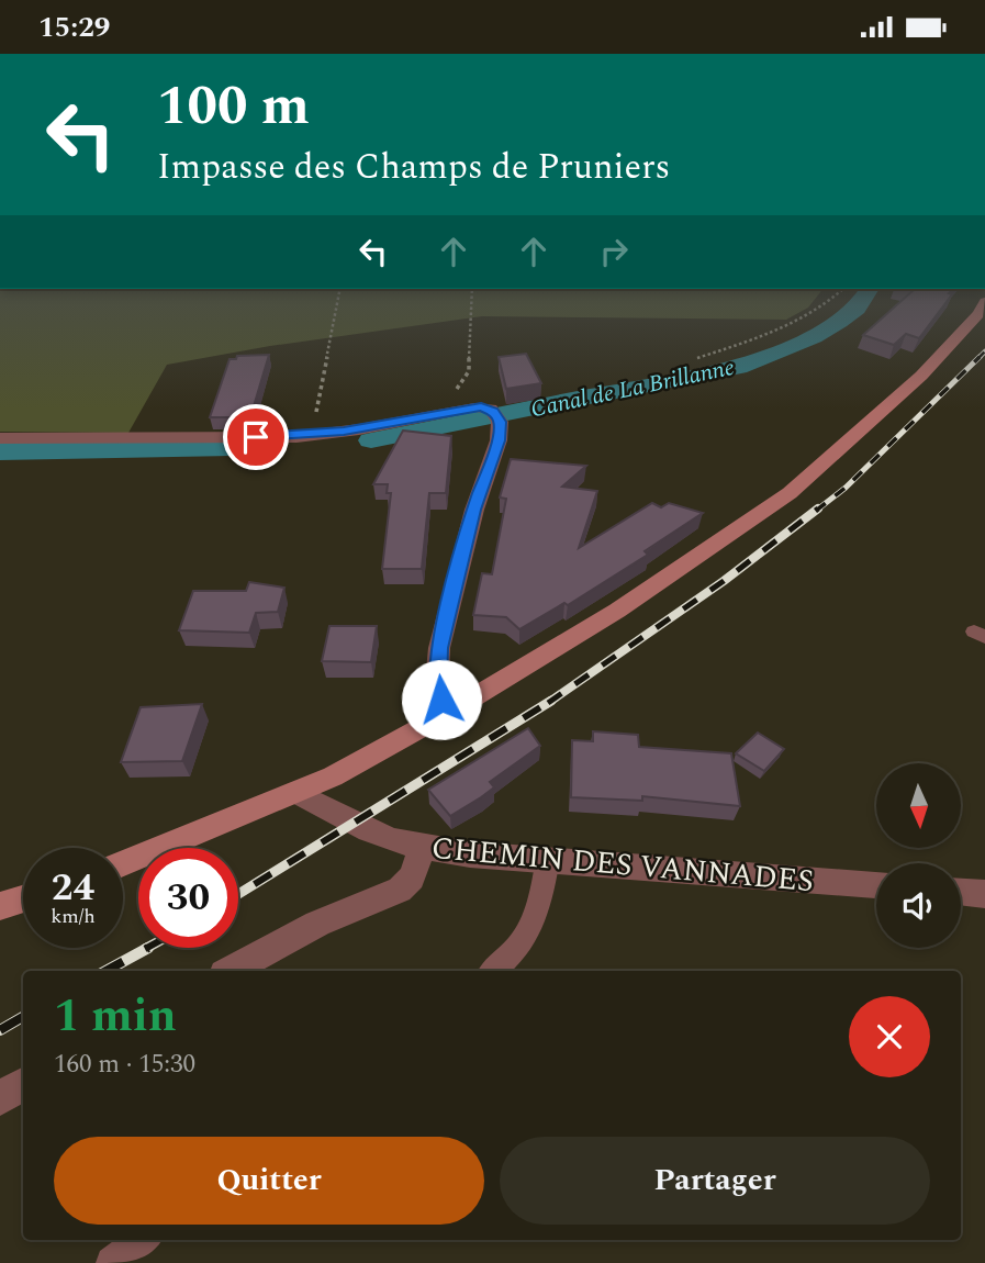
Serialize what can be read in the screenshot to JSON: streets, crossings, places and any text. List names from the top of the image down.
{
  "streets": {
    "street": ["CHEMIN DES VANNADES"]
  },
  "water": ["Canal de La Brillanne"],
  "north": "bottom",
  "page": {
    "status": "15:29",
    "turn": ["100 m", "Impasse des Champs de Pruniers"],
    "speed": "24 km/h",
    "limit": "30",
    "heading": ["1 min", "160 m · 15:30"],
    "buttons": ["Quitter", "Partager"]
  }
}
